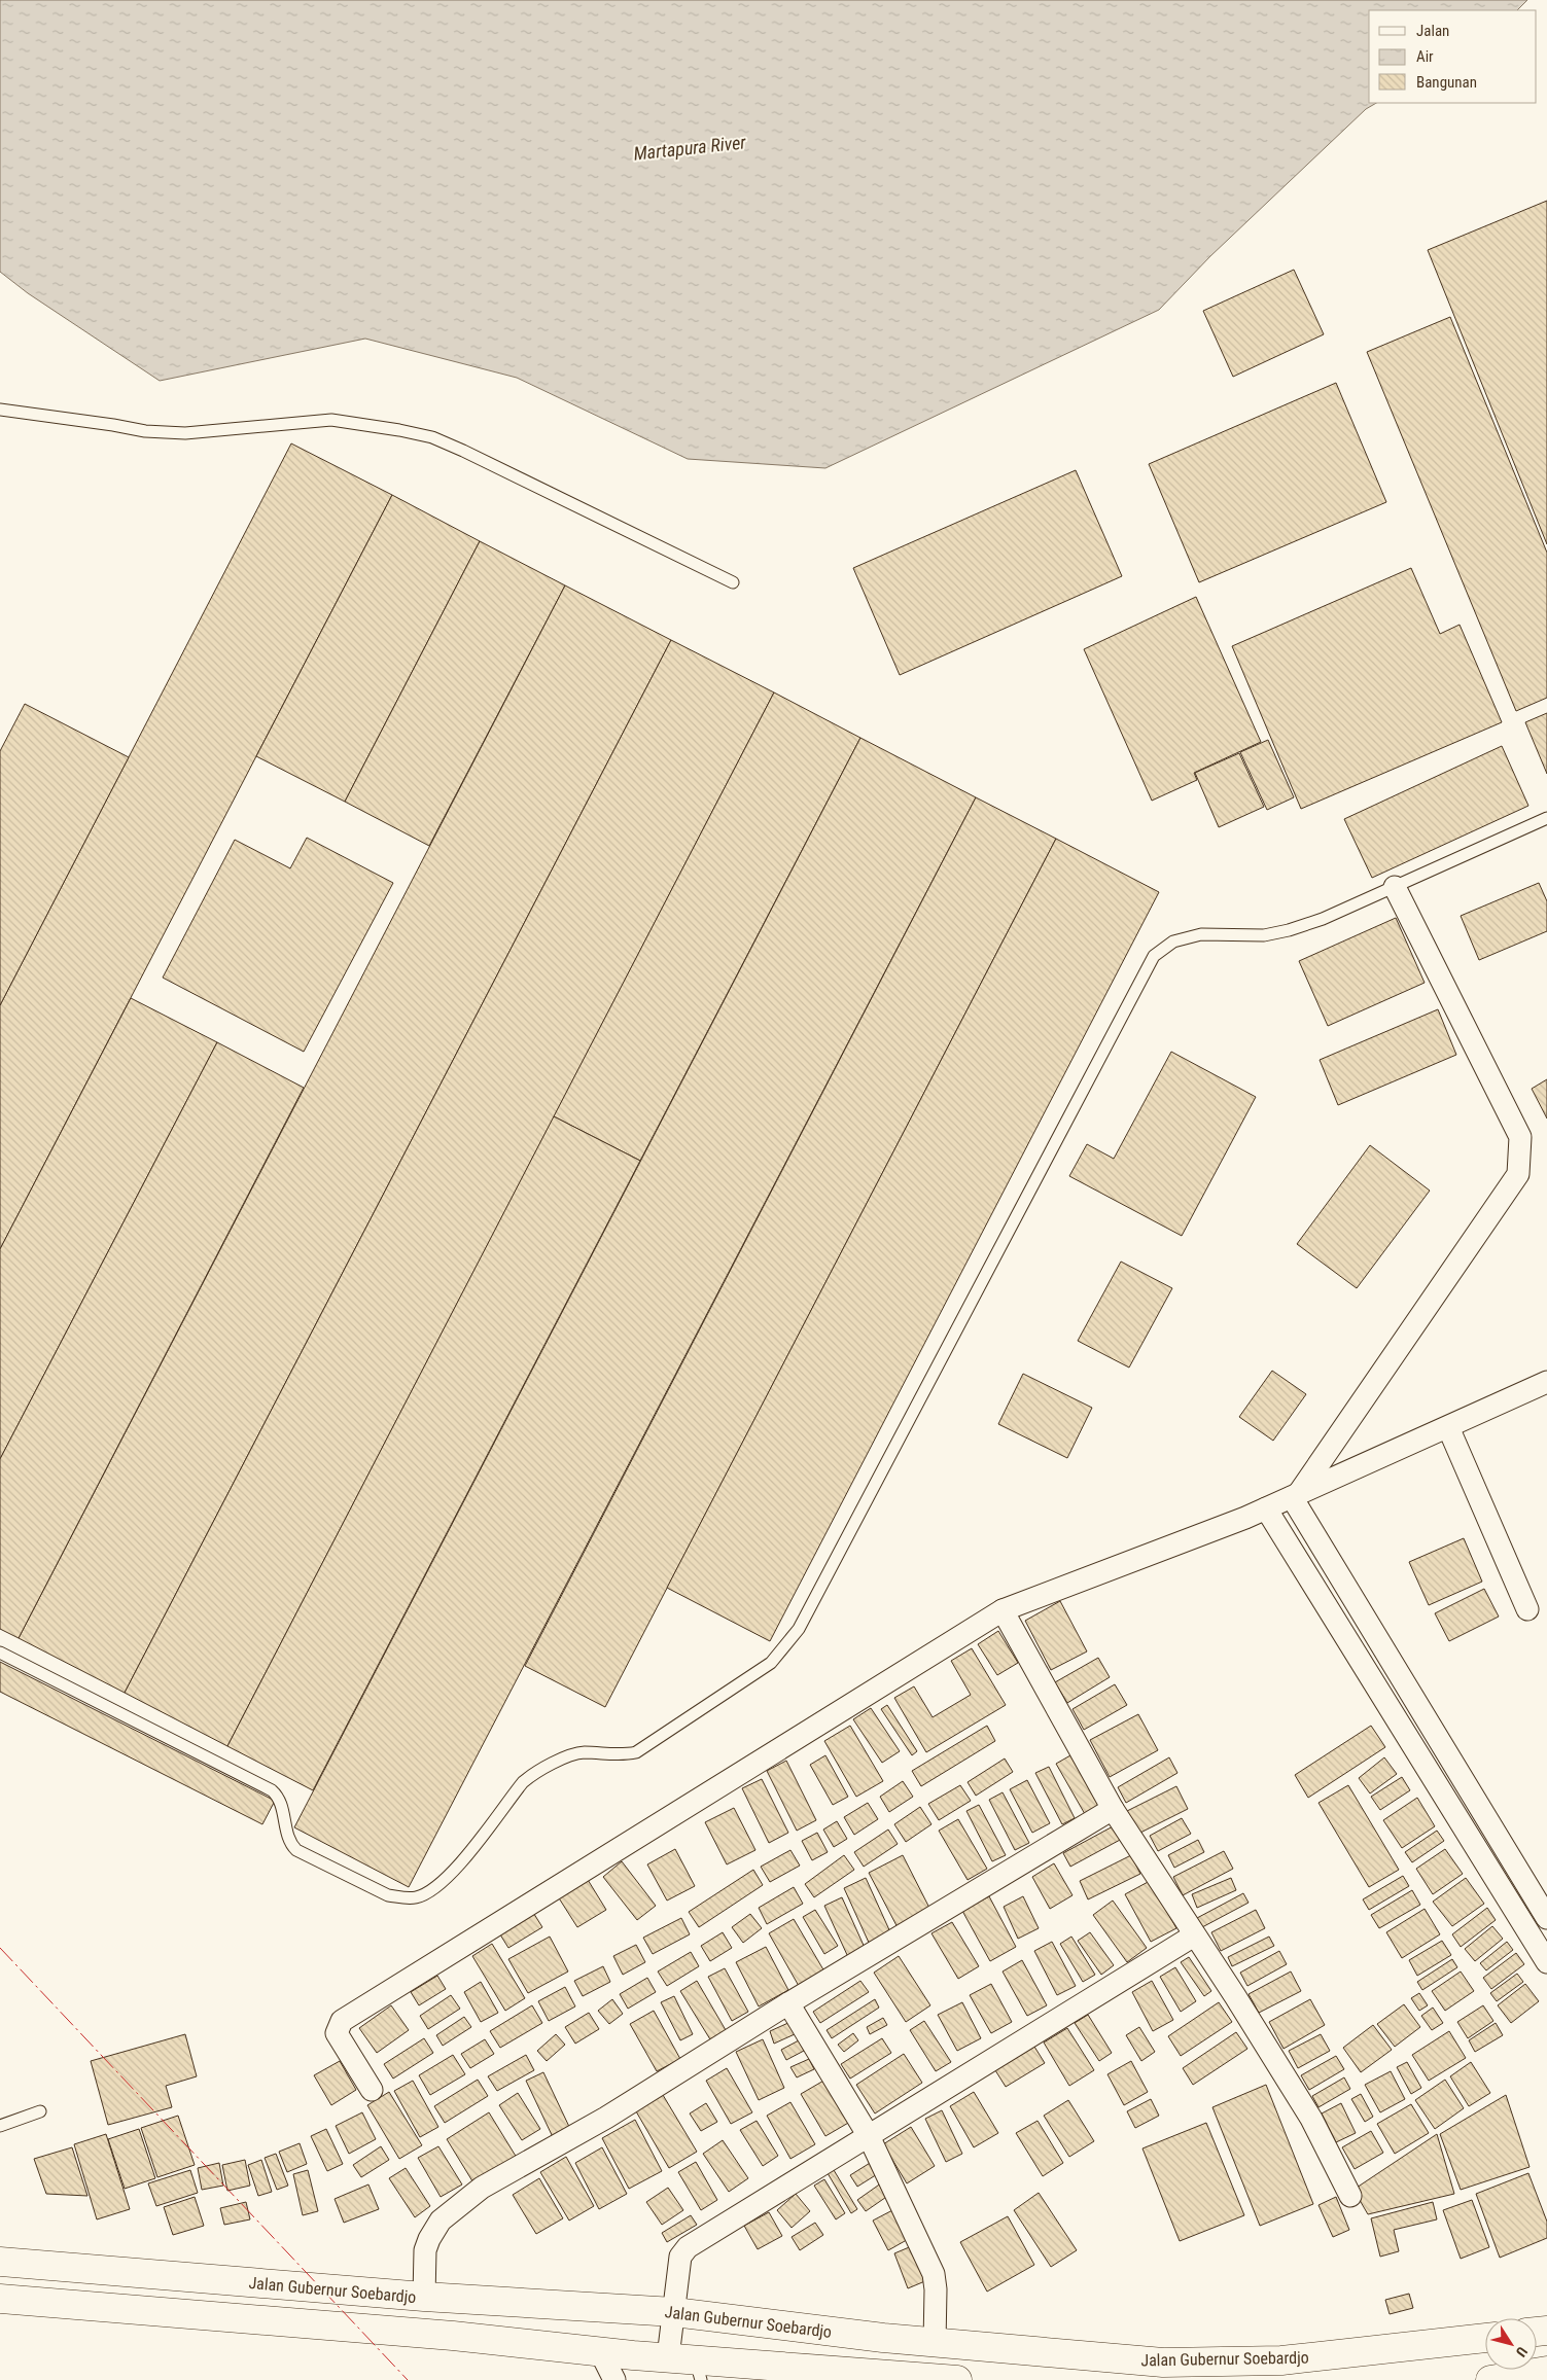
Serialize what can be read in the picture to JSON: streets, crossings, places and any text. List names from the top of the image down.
{
  "streets": {
    "highway": ["Jalan Gubernur Soebardjo"]
  },
  "water": ["Martapura River"],
  "legend": ["Jalan", "Air", "Bangunan"],
  "north": "bottom right"
}
